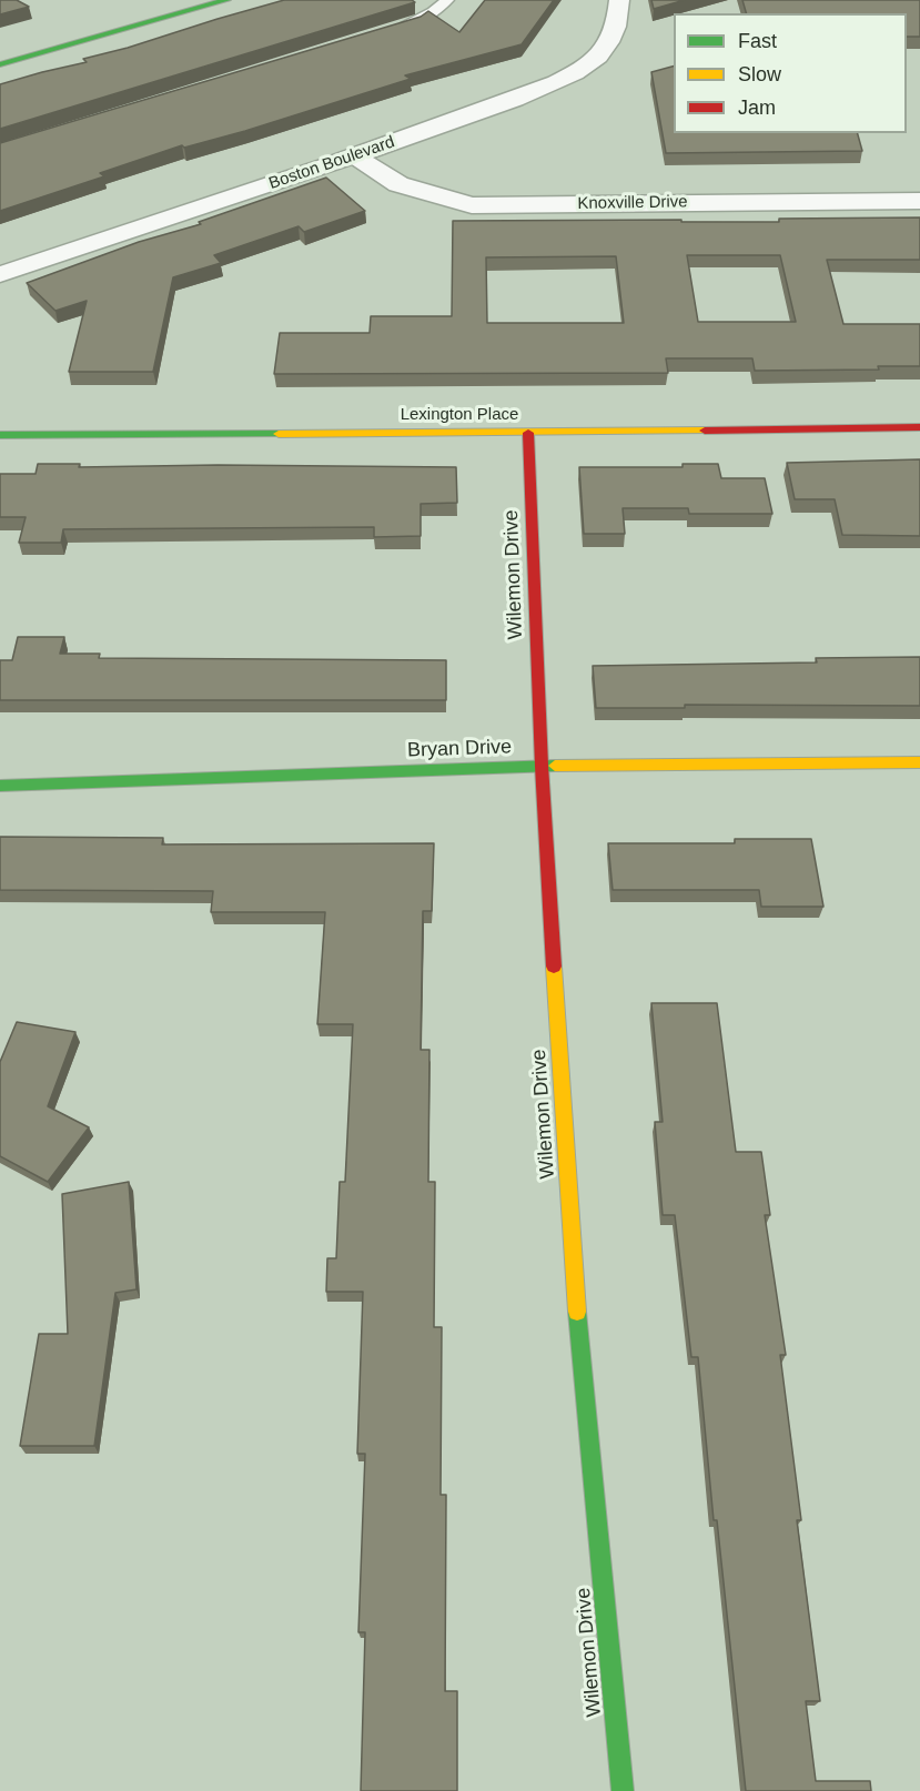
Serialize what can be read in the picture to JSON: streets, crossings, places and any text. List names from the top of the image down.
{
  "streets": {
    "street": [
      "Boston Boulevard",
      "Knoxville Drive",
      "Lexington Place",
      "Wilemon Drive",
      "Bryan Drive"
    ]
  },
  "crossings": [
    ["Boston Boulevard", "Knoxville Drive"],
    ["Lexington Place", "Wilemon Drive"],
    ["Wilemon Drive", "Bryan Drive"]
  ],
  "legend": ["Fast", "Slow", "Jam"]
}
